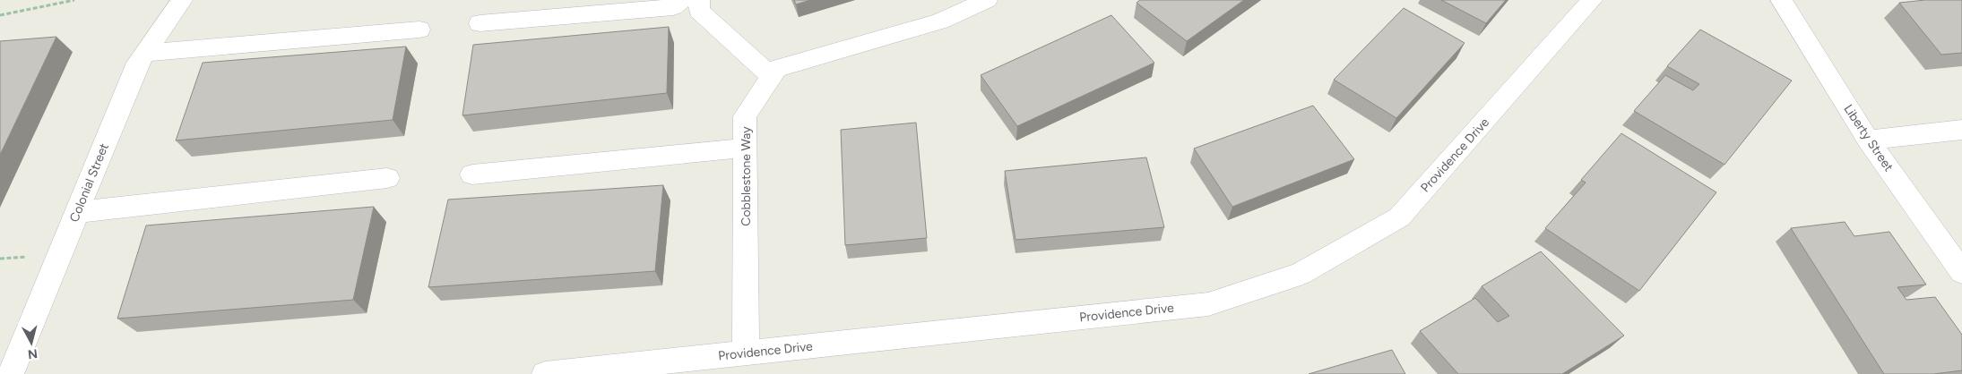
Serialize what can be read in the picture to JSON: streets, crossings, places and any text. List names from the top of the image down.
{
  "streets": {
    "street": [
      "Liberty Street",
      "Providence Drive",
      "Cobblestone Way",
      "Colonial Street"
    ]
  },
  "crossings": [
    ["Providence Drive", "Cobblestone Way"]
  ],
  "north": "bottom"
}
